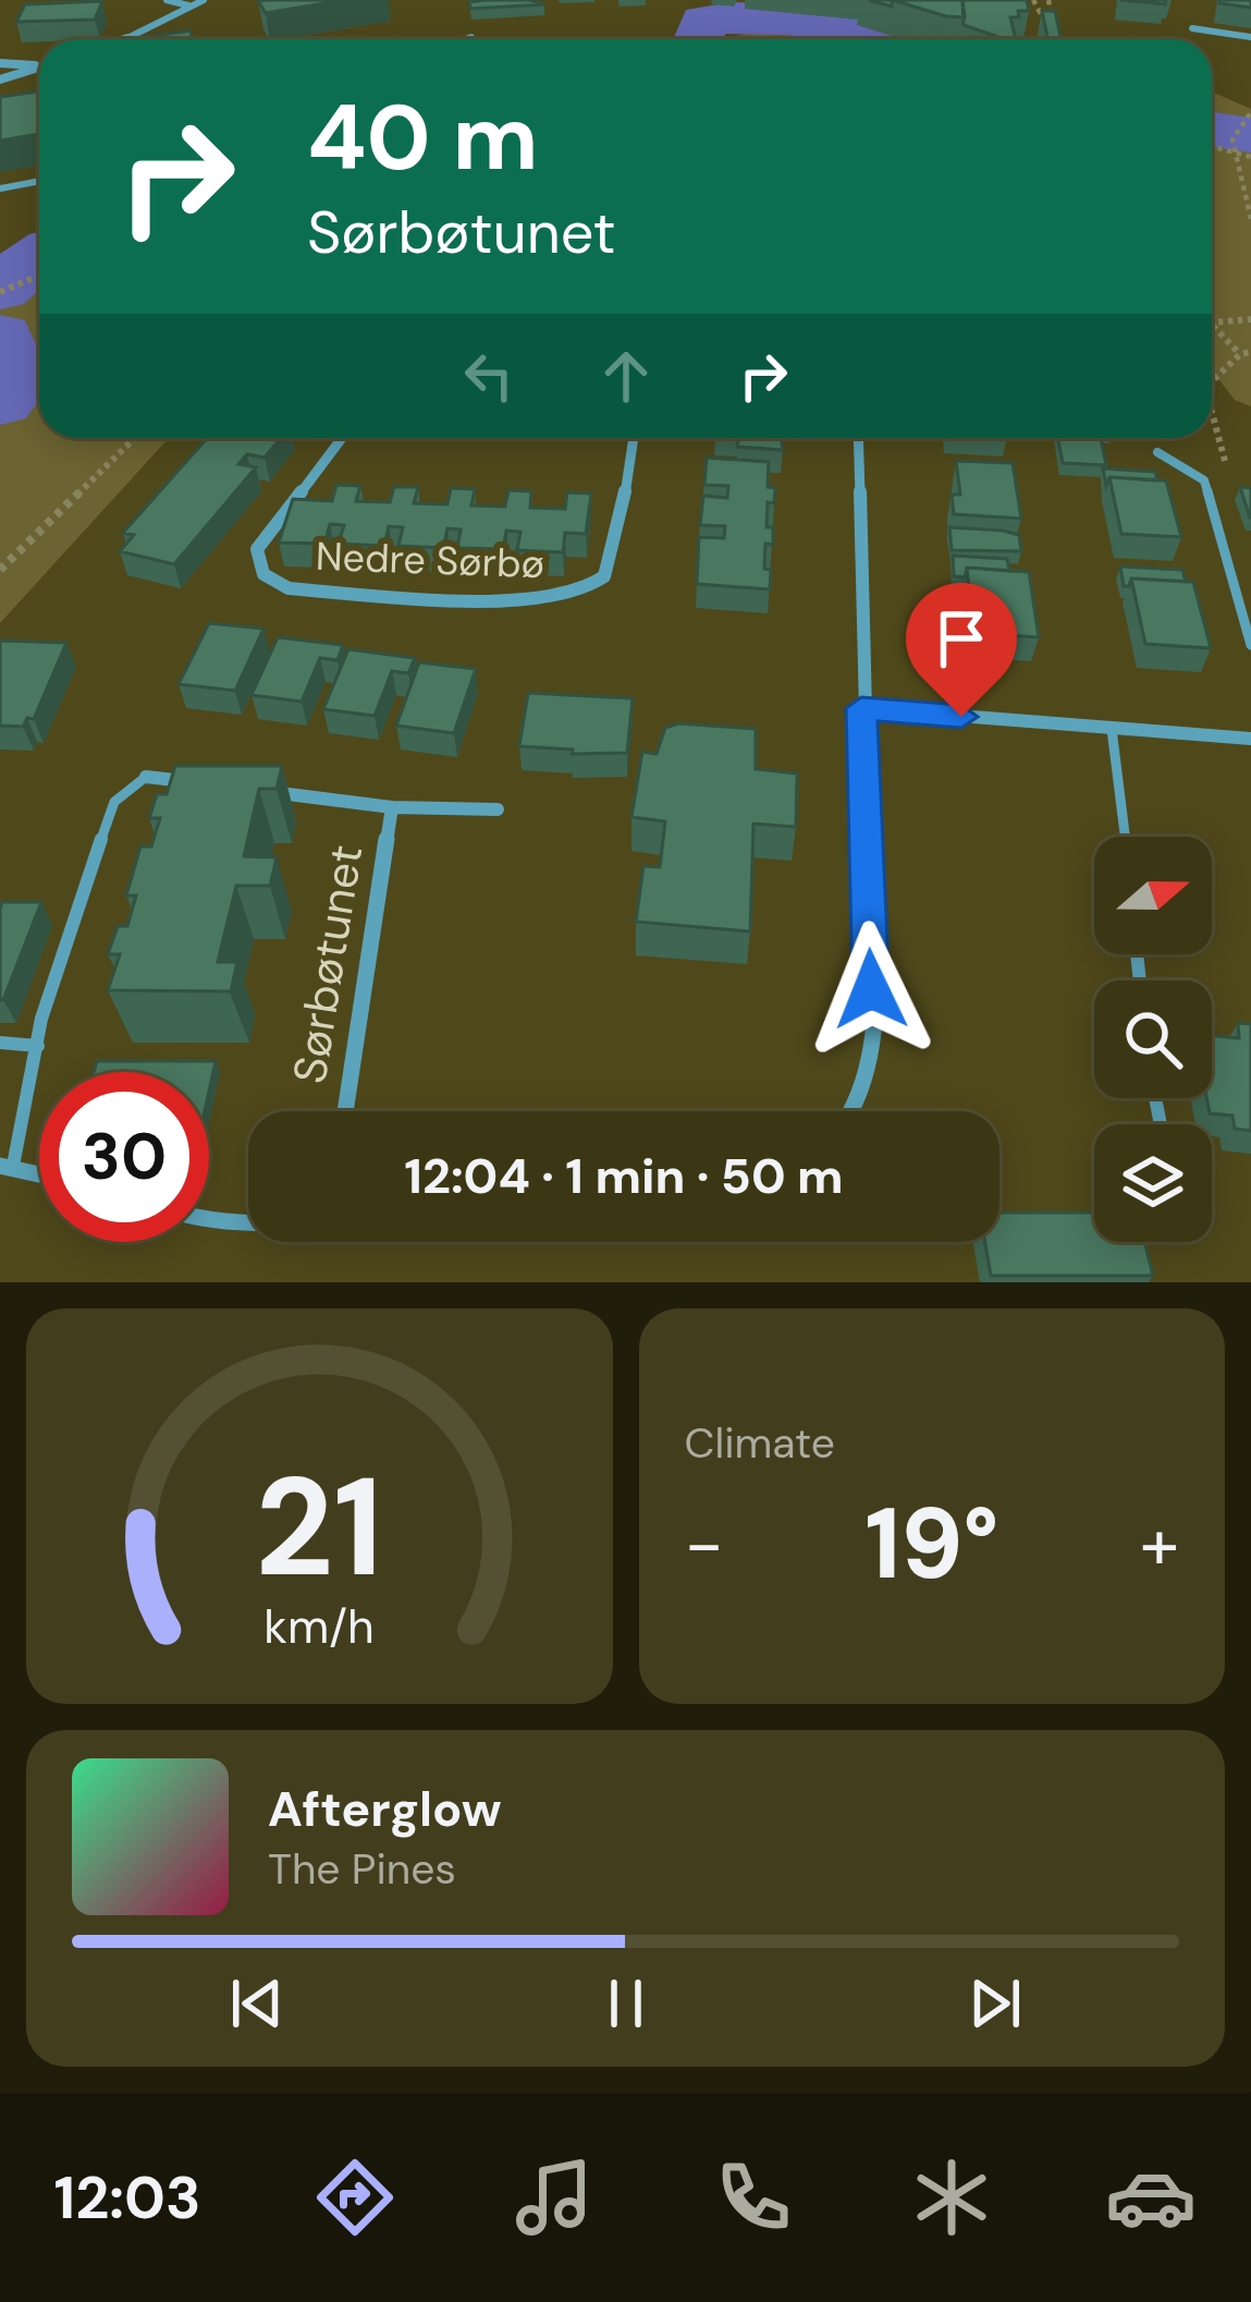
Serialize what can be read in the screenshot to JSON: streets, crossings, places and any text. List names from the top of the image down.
{
  "streets": {
    "street": ["Nedre Sørbø", "Sørbøtunet"]
  },
  "north": "right",
  "page": {
    "turn": ["40 m", "Sørbøtunet"],
    "limit": "30",
    "trip": "12:04 · 1 min · 50 m",
    "tile": "Climate",
    "heat": ["−", "19°", "+"],
    "song": ["Afterglow", "The Pines"],
    "tabs": "12:03",
    "gauge": ["21", "km/h"]
  }
}
